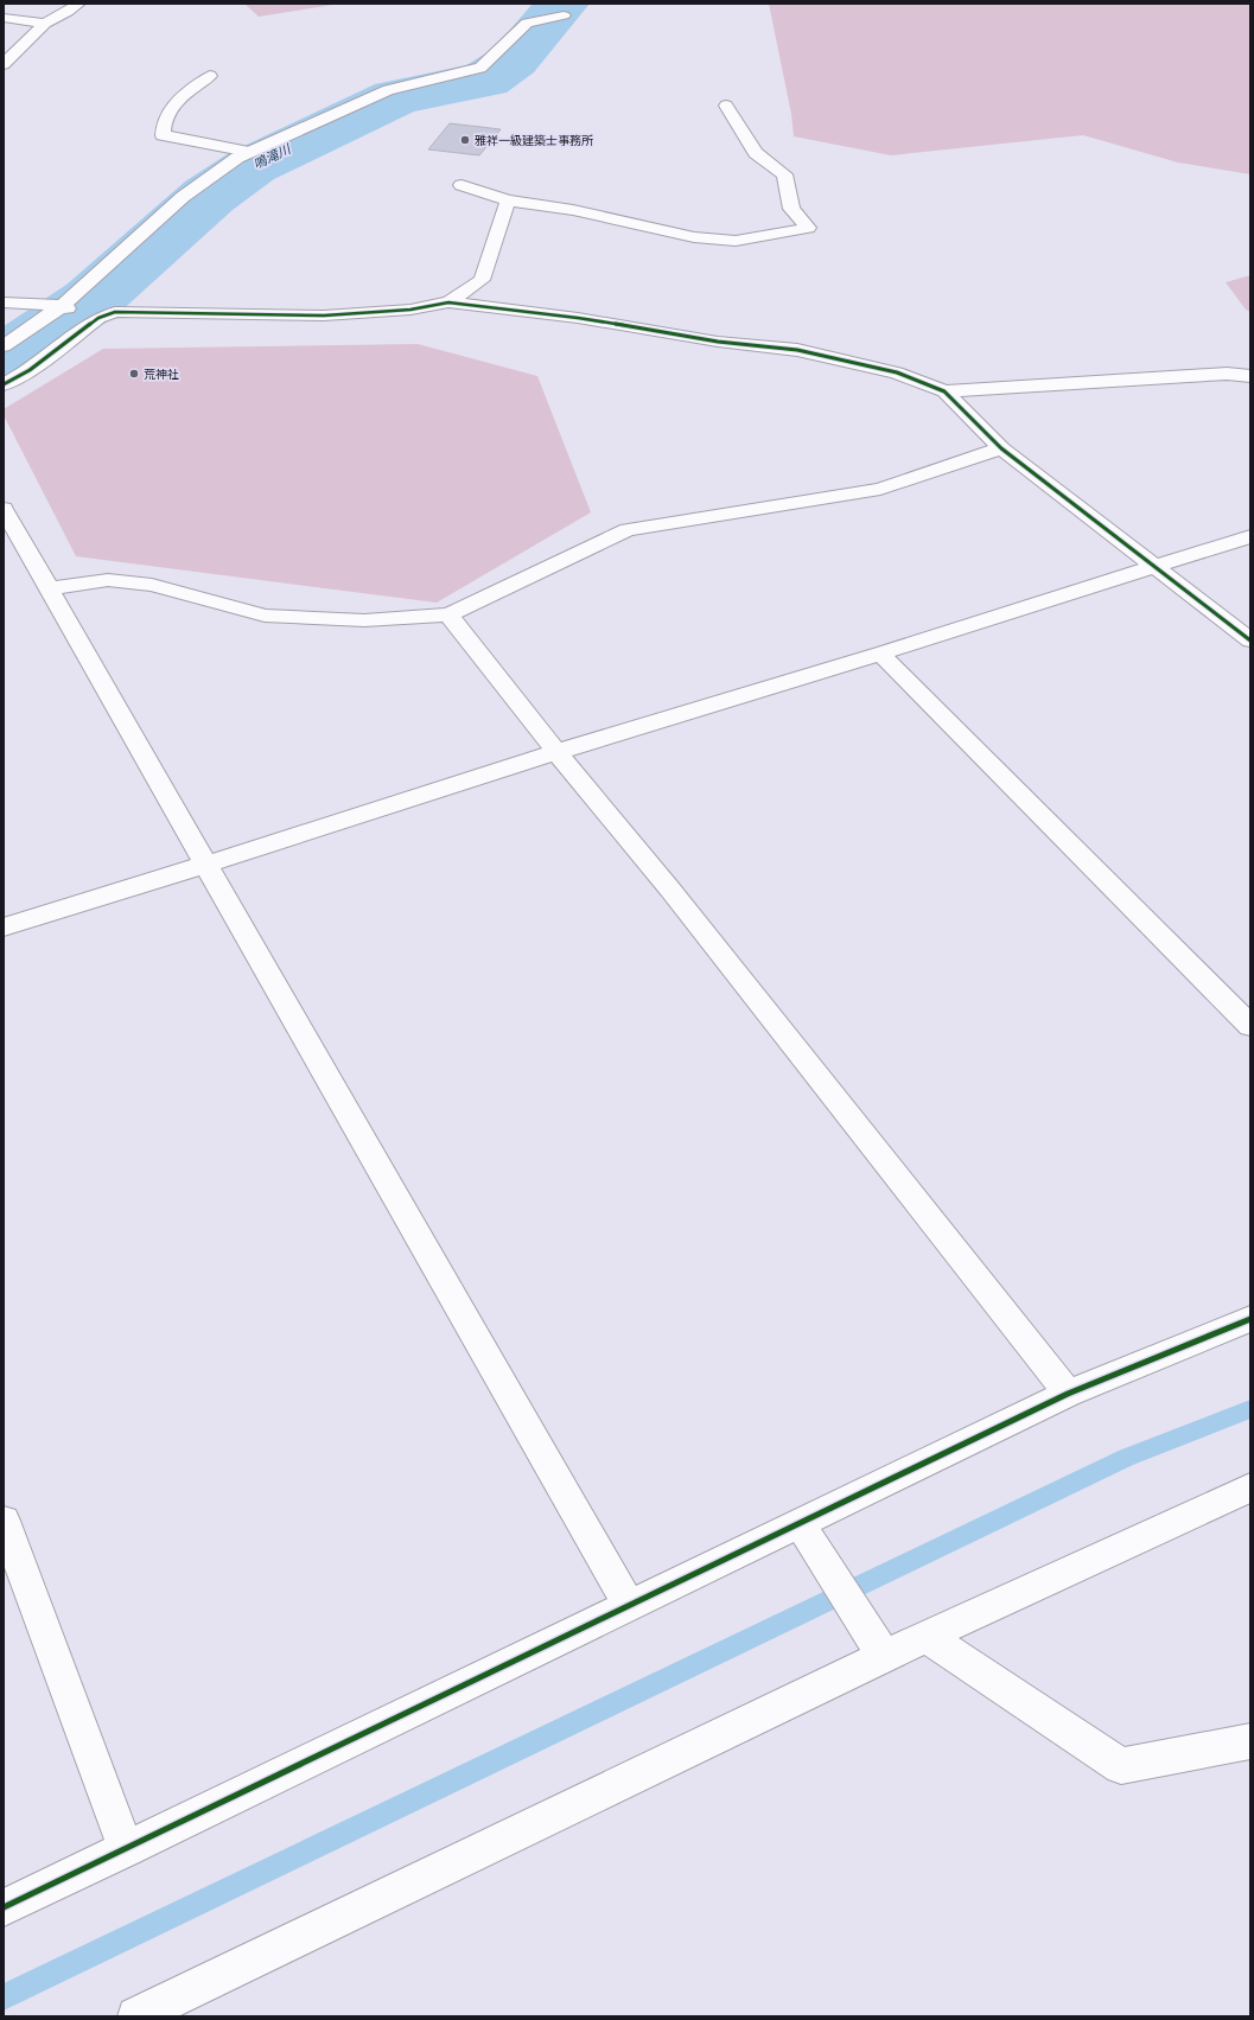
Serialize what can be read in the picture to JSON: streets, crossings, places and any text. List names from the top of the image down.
{
  "water": ["鳴滝川"],
  "places": ["雅祥一級建築士事務所", "荒神社"]
}
